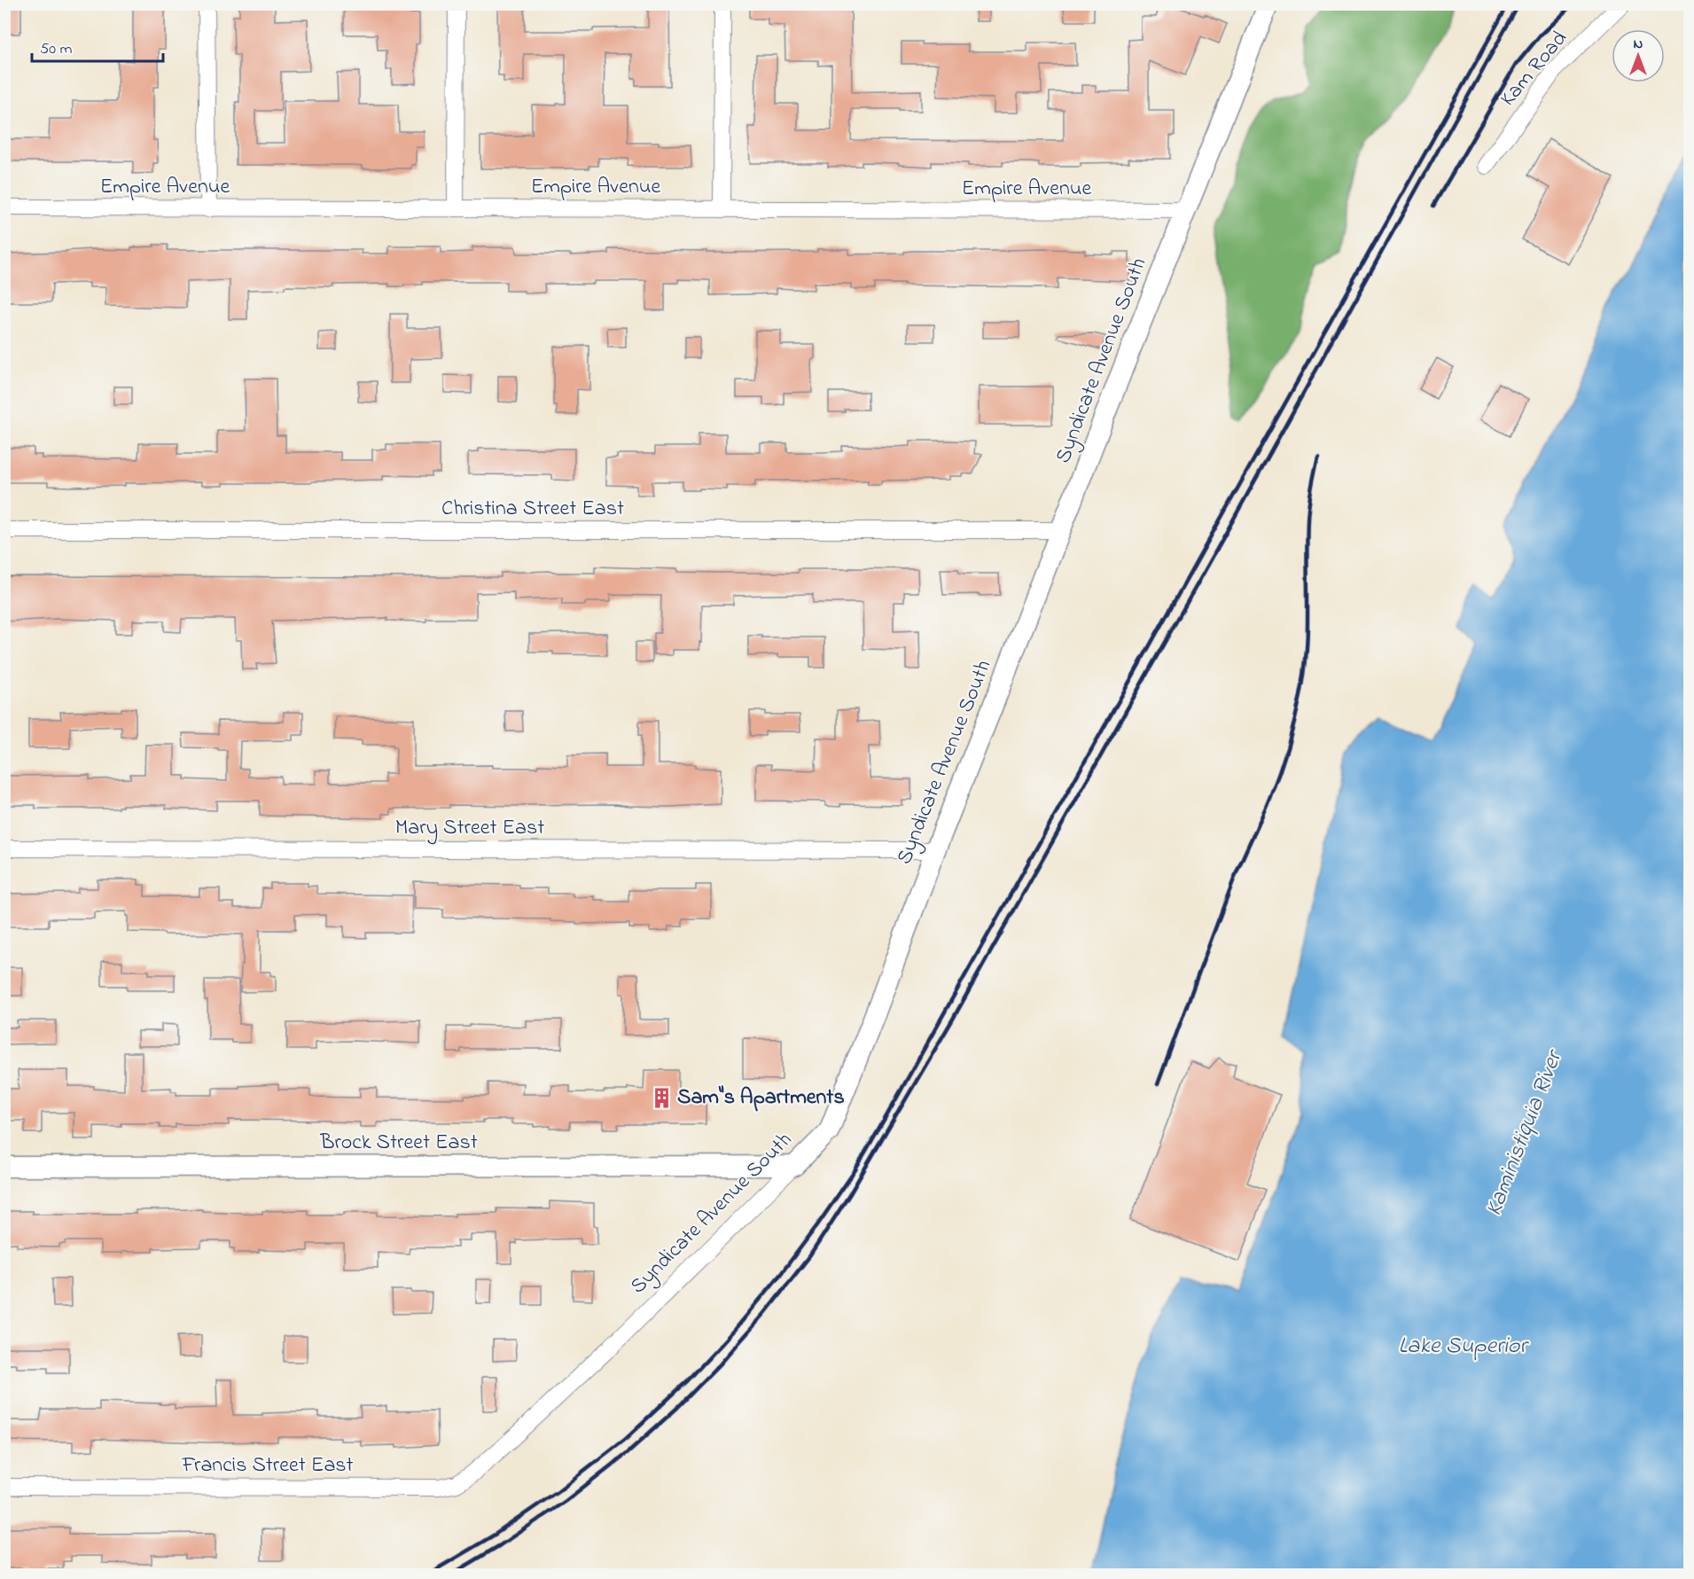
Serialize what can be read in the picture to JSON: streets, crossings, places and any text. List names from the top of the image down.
{
  "streets": {
    "street": [
      "Kam Road",
      "Empire Avenue",
      "Syndicate Avenue South",
      "Christina Street East",
      "Mary Street East",
      "Brock Street East",
      "Francis Street East"
    ]
  },
  "crossings": [
    ["Empire Avenue", "Syndicate Avenue South"],
    ["Syndicate Avenue South", "Christina Street East"],
    ["Syndicate Avenue South", "Mary Street East"],
    ["Syndicate Avenue South", "Brock Street East"],
    ["Syndicate Avenue South", "Francis Street East"]
  ],
  "water": ["Kaministiquia River", "Lake Superior"],
  "places": {
    "building": ["Sam\"s Apartments"]
  },
  "scale_bar": "50 m",
  "north": "top"
}
